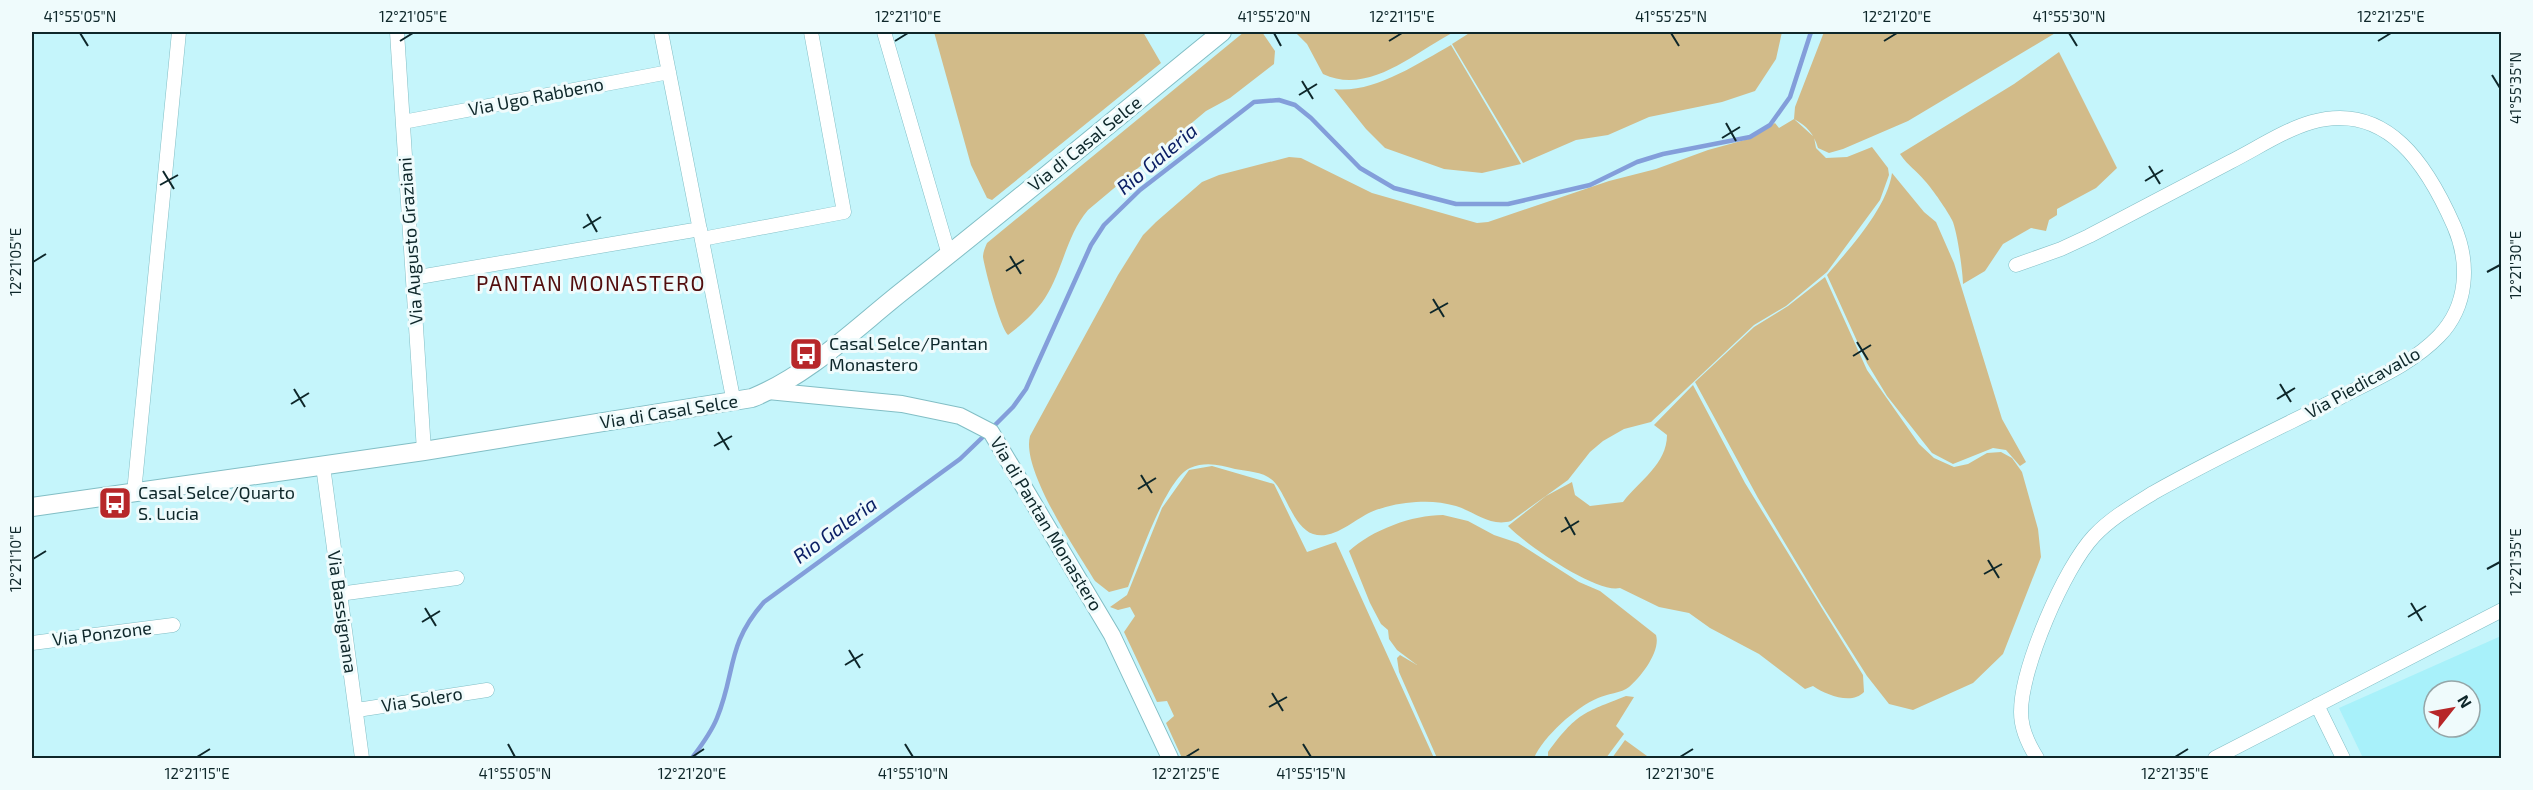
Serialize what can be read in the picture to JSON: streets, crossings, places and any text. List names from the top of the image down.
{
  "streets": {
    "main road": ["Via di Casal Selce"],
    "street": [
      "Via Ugo Rabbeno",
      "Via Augusto Graziani",
      "Via Piedicavallo",
      "Via di Pantan Monastero",
      "Via Bassignana",
      "Via Ponzone",
      "Via Solero"
    ]
  },
  "crossings": [
    ["Via Ugo Rabbeno", "Via Augusto Graziani"],
    ["Via di Casal Selce", "Via Augusto Graziani"],
    ["Via di Casal Selce", "Via di Pantan Monastero"],
    ["Via di Casal Selce", "Via Bassignana"],
    ["Via Bassignana", "Via Solero"]
  ],
  "districts": ["PANTAN MONASTERO"],
  "water": ["Rio Galeria"],
  "places": {
    "bus stop": ["Casal Selce/Pantan Monastero", "Casal Selce/Quarto S. Lucia"]
  },
  "north": "top right",
  "coordinates": [
    "41°55'05\"N",
    "12°21'05\"E",
    "12°21'10\"E",
    "41°55'20\"N",
    "12°21'15\"E",
    "41°55'25\"N",
    "12°21'20\"E",
    "41°55'30\"N",
    "12°21'25\"E",
    "41°55'35\"N",
    "12°21'30\"E",
    "12°21'35\"E",
    "41°55'10\"N",
    "41°55'15\"N"
  ]
}
